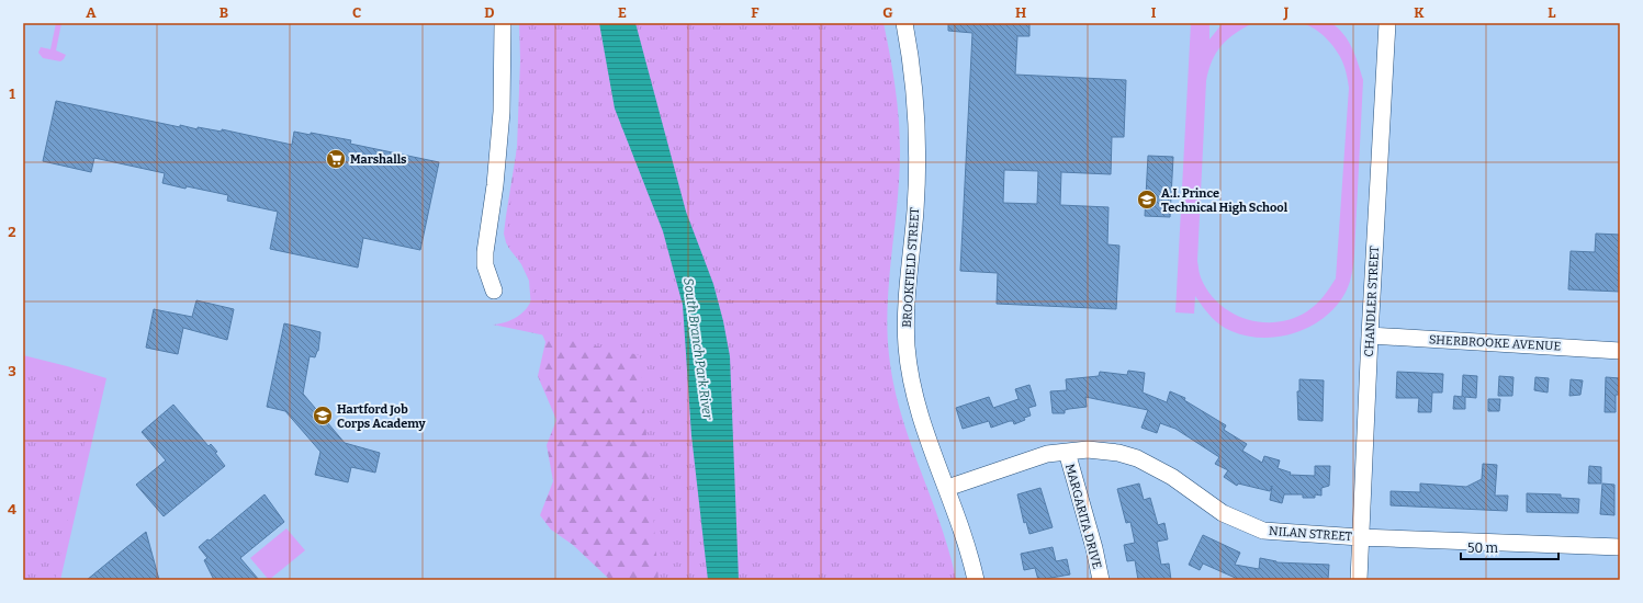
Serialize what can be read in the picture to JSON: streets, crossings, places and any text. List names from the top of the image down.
{
  "streets": {
    "street": [
      "BROOKFIELD STREET",
      "CHANDLER STREET",
      "SHERBROOKE AVENUE",
      "MARGARITA DRIVE",
      "NILAN STREET"
    ]
  },
  "crossings": [
    ["BROOKFIELD STREET", "NILAN STREET"],
    ["CHANDLER STREET", "SHERBROOKE AVENUE"],
    ["CHANDLER STREET", "NILAN STREET"],
    ["MARGARITA DRIVE", "NILAN STREET"]
  ],
  "water": ["South Branch Park River"],
  "places": {
    "supermarket": ["Marshalls"],
    "school or university": ["A.I. Prince Technical High School", "Hartford Job Corps Academy"]
  },
  "scale_bar": "50 m",
  "grid": {
    "columns": [
      "A",
      "B",
      "C",
      "D",
      "E",
      "F",
      "G",
      "H",
      "I",
      "J",
      "K",
      "L"
    ],
    "rows": [
      "1",
      "2",
      "3",
      "4"
    ]
  }
}
